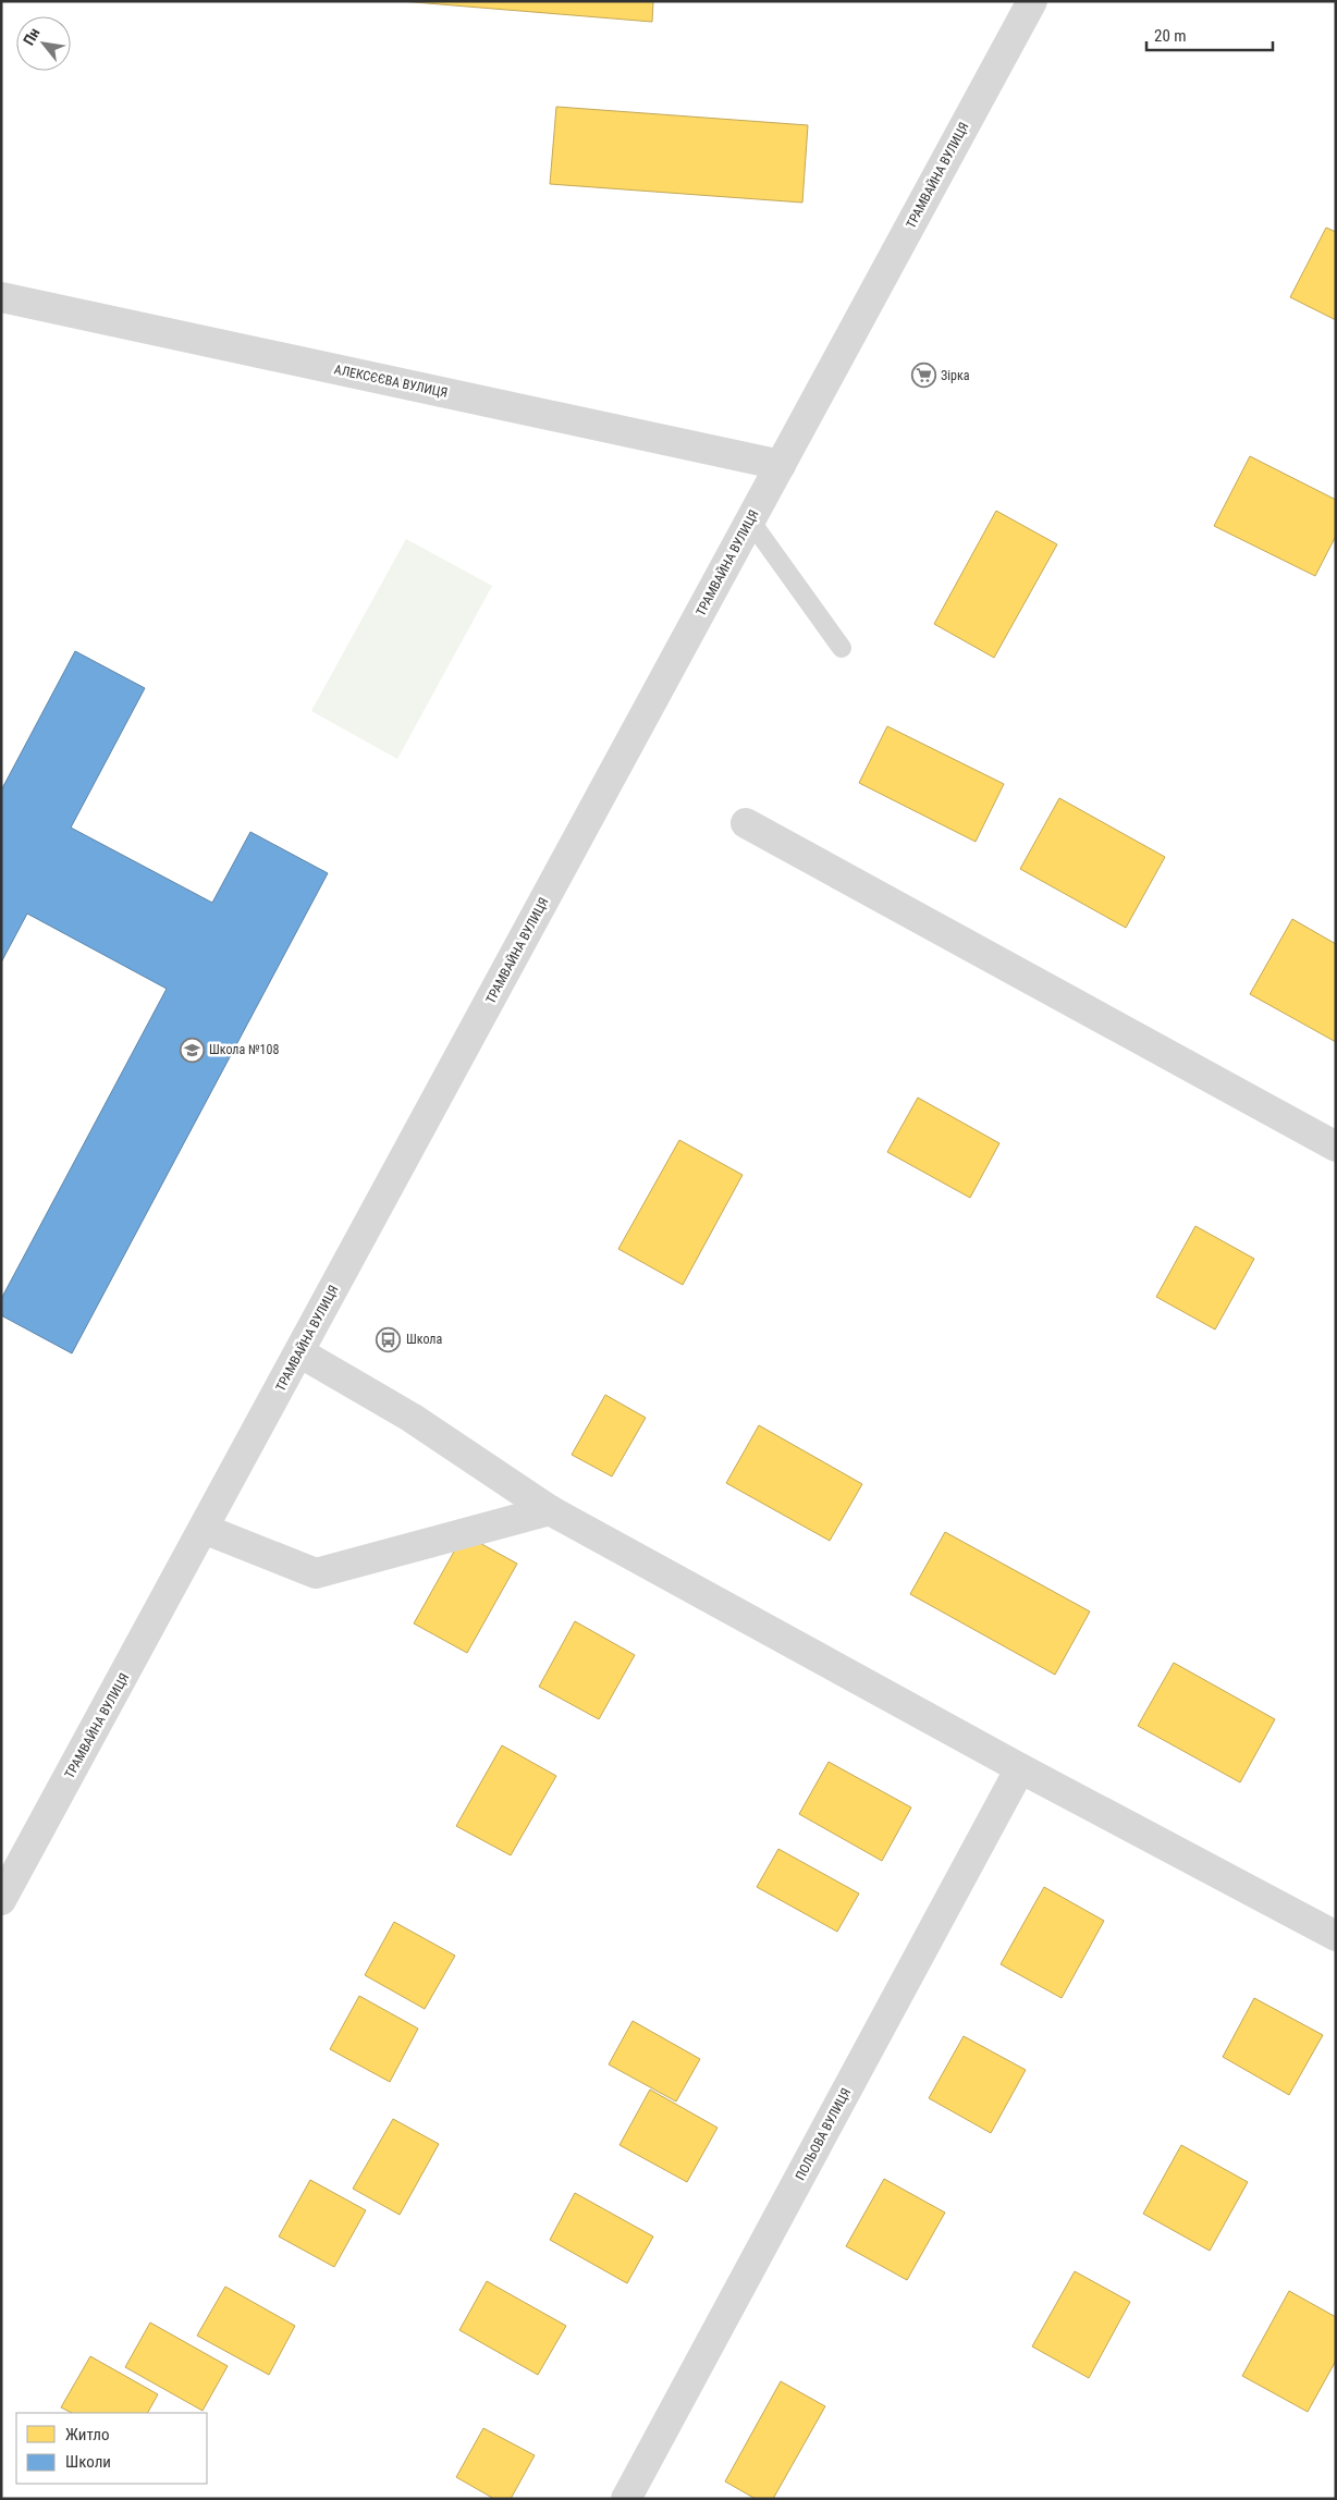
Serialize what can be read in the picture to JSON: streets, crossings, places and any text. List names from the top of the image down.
{
  "streets": {
    "street": ["ТРАМВАЙНА ВУЛИЦЯ", "АЛЕКСЄЄВА ВУЛИЦЯ", "ПОЛЬОВА ВУЛИЦЯ"]
  },
  "crossings": [
    ["ТРАМВАЙНА ВУЛИЦЯ", "АЛЕКСЄЄВА ВУЛИЦЯ"]
  ],
  "places": {
    "supermarket": ["Зірка"],
    "school or university": ["Школа №108"],
    "bus stop": ["Школа"]
  },
  "legend": ["Житло", "Школи"],
  "scale_bar": "20 m",
  "north": "top left"
}
